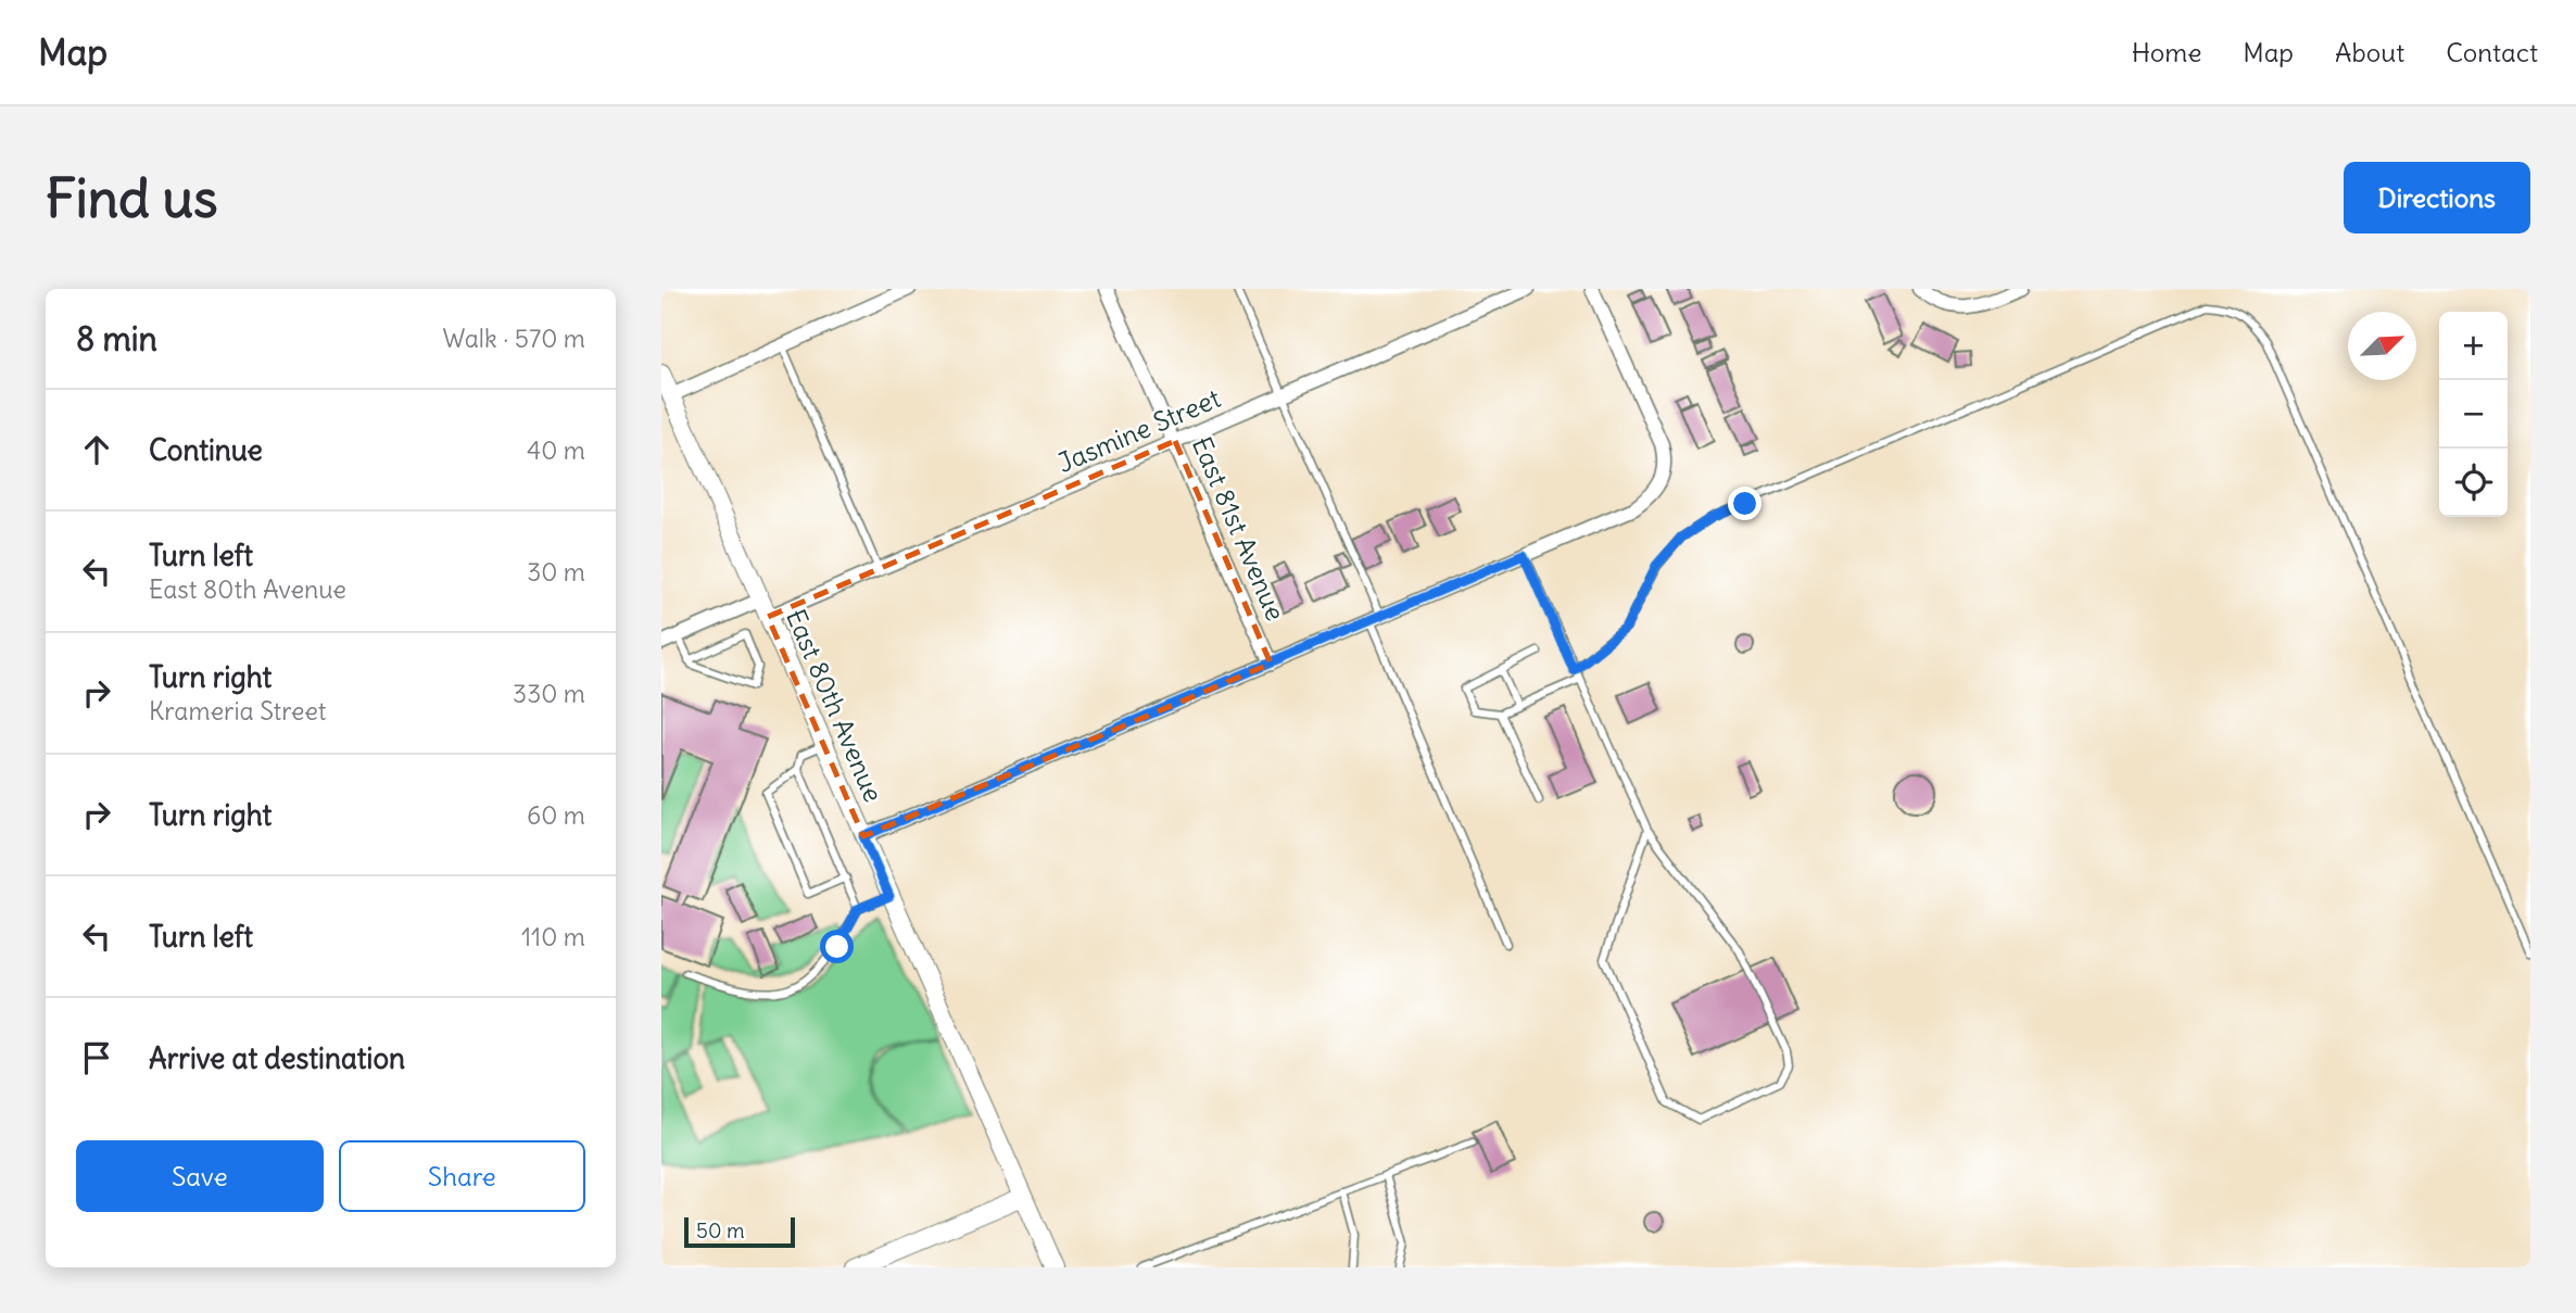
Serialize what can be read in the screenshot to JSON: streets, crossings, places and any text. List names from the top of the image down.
{
  "streets": {
    "street": ["Jasmine Street", "East 81st Avenue", "East 80th Avenue"]
  },
  "crossings": [
    ["Jasmine Street", "East 81st Avenue"],
    ["Jasmine Street", "East 80th Avenue"]
  ],
  "scale_bar": "50 m",
  "north": "top right",
  "page": {
    "header": "Map",
    "nav": [
      "Home",
      "Map",
      "About",
      "Contact"
    ],
    "buttons": [
      "Directions",
      ["Save", "Share"]
    ],
    "title": "Find us",
    "heading": ["8 min", "Walk · 570 m"],
    "map_buttons": ["+", "−"],
    "list": [
      ["Continue", "40 m"],
      ["Turn left", "East 80th Avenue", "30 m"],
      ["Turn right", "Krameria Street", "330 m"],
      ["Turn right", "60 m"],
      ["Turn left", "110 m"],
      "Arrive at destination"
    ],
    "scale": "50 m"
  }
}
